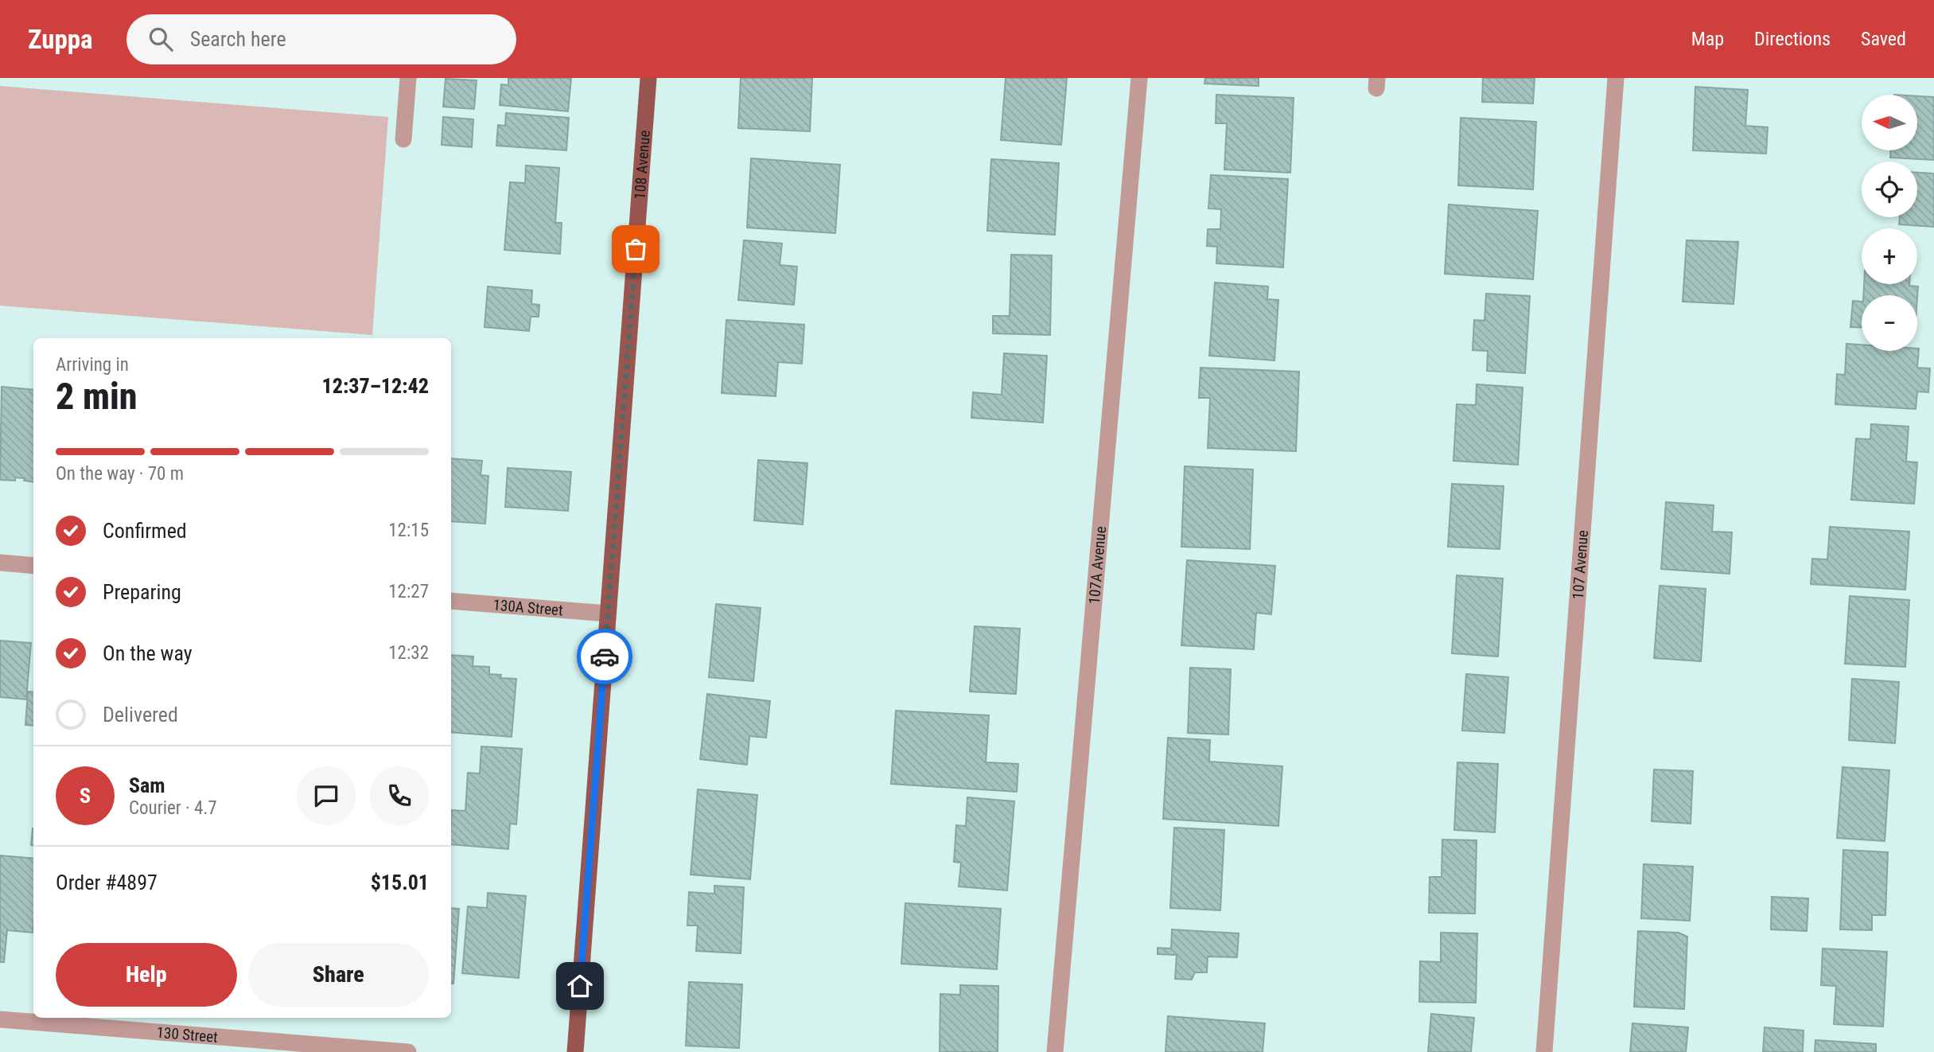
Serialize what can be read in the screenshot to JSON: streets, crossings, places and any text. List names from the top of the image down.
{
  "streets": {
    "main road": ["108 Avenue"],
    "street": [
      "107A Avenue",
      "107 Avenue",
      "130A Street",
      "130 Street"
    ]
  },
  "crossings": [
    ["108 Avenue", "130A Street"]
  ],
  "north": "left",
  "page": {
    "header": "Zuppa",
    "search": "Search here",
    "nav": ["Map", "Directions", "Saved"],
    "map_buttons": ["+", "−"],
    "heading": ["2 min", "Arriving in", "12:37–12:42"],
    "panel": [
      "Sam",
      "Courier · 4.7",
      "Order #4897",
      "$15.01"
    ],
    "bar": "On the way · 70 m",
    "list": [
      ["Confirmed", "12:15"],
      ["Preparing", "12:27"],
      ["On the way", "12:32"],
      "Delivered"
    ],
    "round": "S",
    "buttons": ["Help", "Share"]
  }
}
